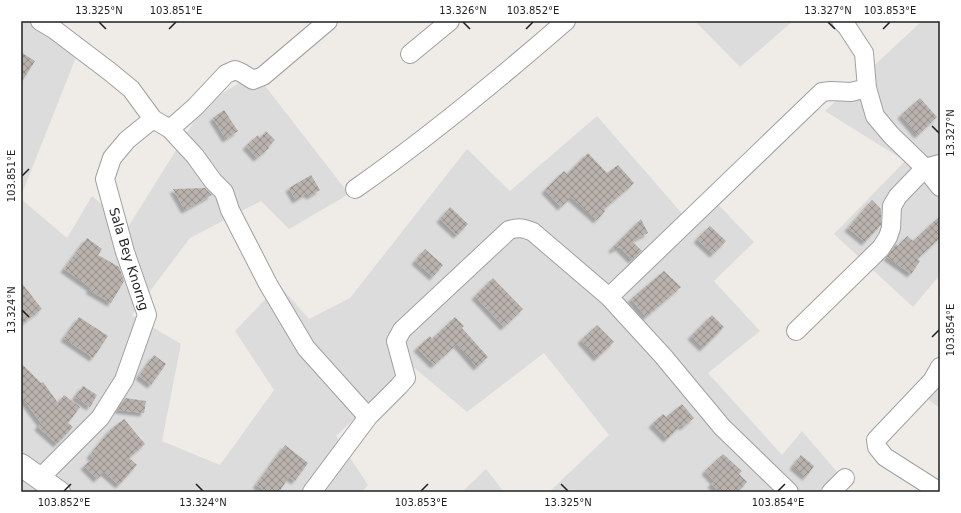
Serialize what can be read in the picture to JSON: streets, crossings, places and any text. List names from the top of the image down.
{
  "streets": {
    "street": ["Sala Bey Knorng"]
  },
  "coordinates": [
    "13.325°N",
    "103.851°E",
    "13.326°N",
    "103.852°E",
    "13.327°N",
    "103.853°E",
    "13.324°N",
    "103.854°E"
  ]
}
